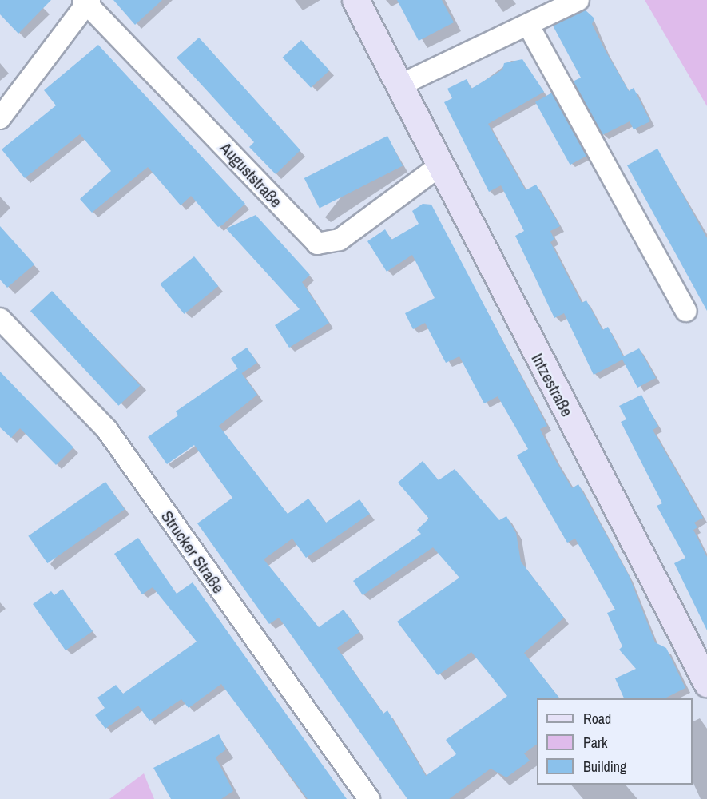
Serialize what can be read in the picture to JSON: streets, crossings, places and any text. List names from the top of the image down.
{
  "streets": {
    "main road": ["Intzestraße"],
    "street": ["Auguststraße", "Strucker Straße"]
  },
  "crossings": [
    ["Auguststraße", "Intzestraße"]
  ],
  "legend": ["Road", "Park", "Building"]
}
